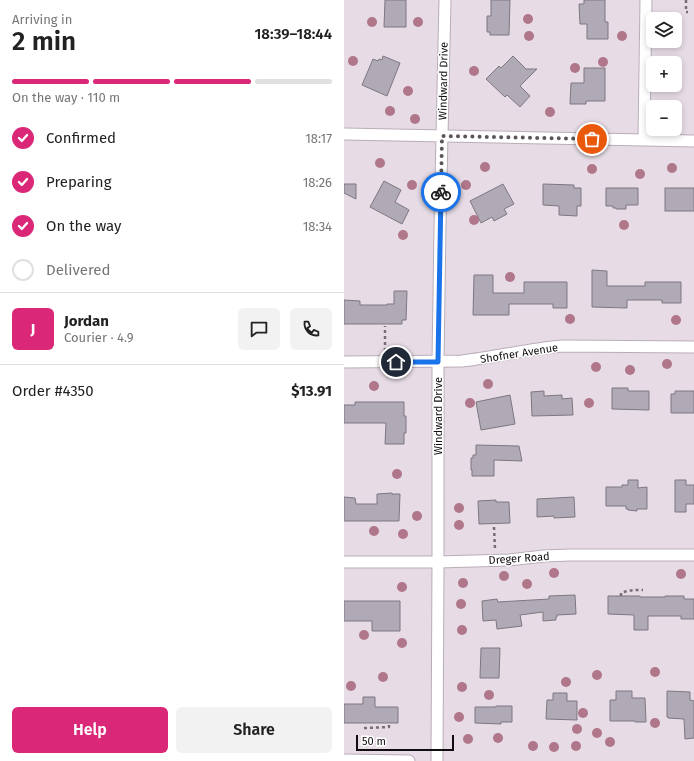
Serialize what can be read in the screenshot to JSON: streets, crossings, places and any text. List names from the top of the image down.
{
  "streets": {
    "street": ["Windward Drive", "Shofner Avenue", "Dreger Road"]
  },
  "crossings": [
    ["Windward Drive", "Shofner Avenue"],
    ["Windward Drive", "Dreger Road"]
  ],
  "scale_bar": "50 m",
  "page": {
    "heading": ["2 min", "Arriving in", "18:39–18:44"],
    "panel": [
      "Jordan",
      "Courier · 4.9",
      "Order #4350",
      "$13.91"
    ],
    "map_buttons": ["+", "−"],
    "bar": "On the way · 110 m",
    "list": [
      ["Confirmed", "18:17"],
      ["Preparing", "18:26"],
      ["On the way", "18:34"],
      "Delivered"
    ],
    "round": "J",
    "buttons": ["Help", "Share"],
    "scale": "50 m"
  }
}
